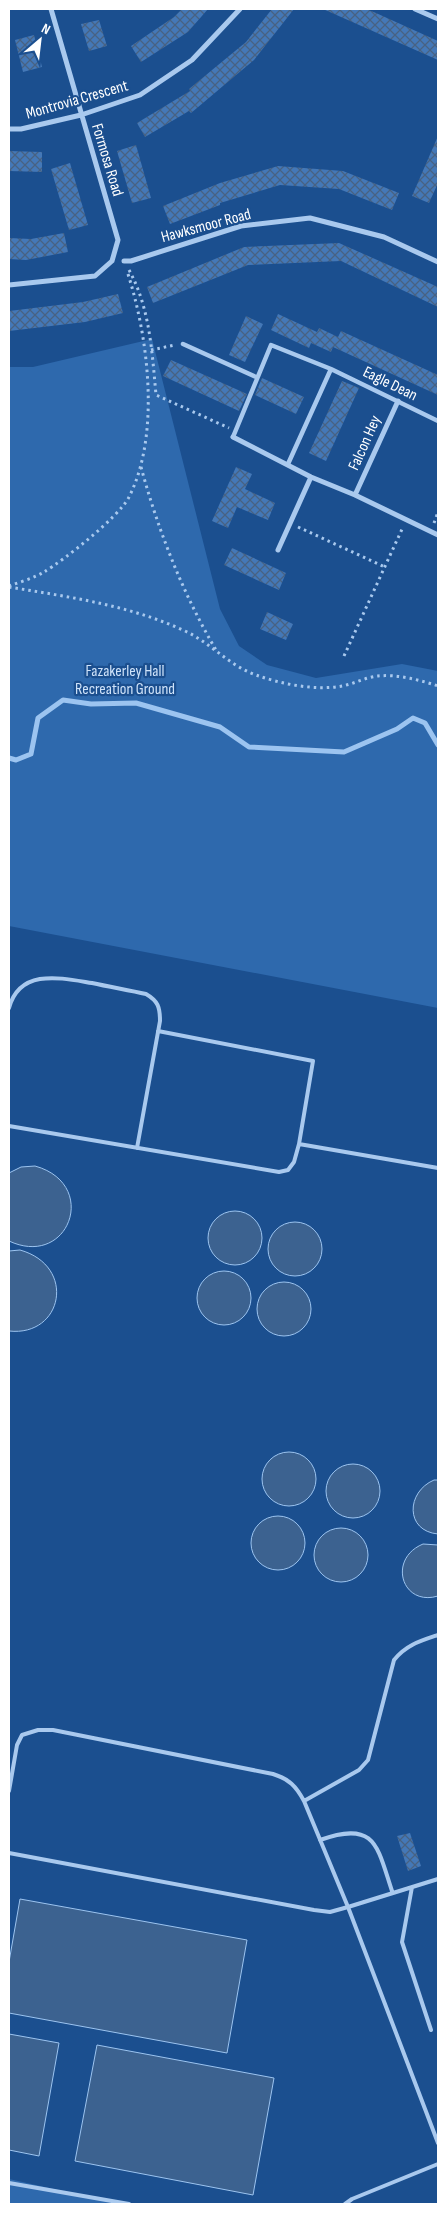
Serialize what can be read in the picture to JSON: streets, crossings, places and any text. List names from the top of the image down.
{
  "streets": {
    "street": [
      "Montrovia Crescent",
      "Formosa Road",
      "Hawksmoor Road",
      "Eagle Dean",
      "Falcon Hey"
    ]
  },
  "crossings": [
    ["Montrovia Crescent", "Formosa Road"],
    ["Eagle Dean", "Falcon Hey"]
  ],
  "parks": ["Fazakerley Hall Recreation Ground"],
  "north": "top right"
}
